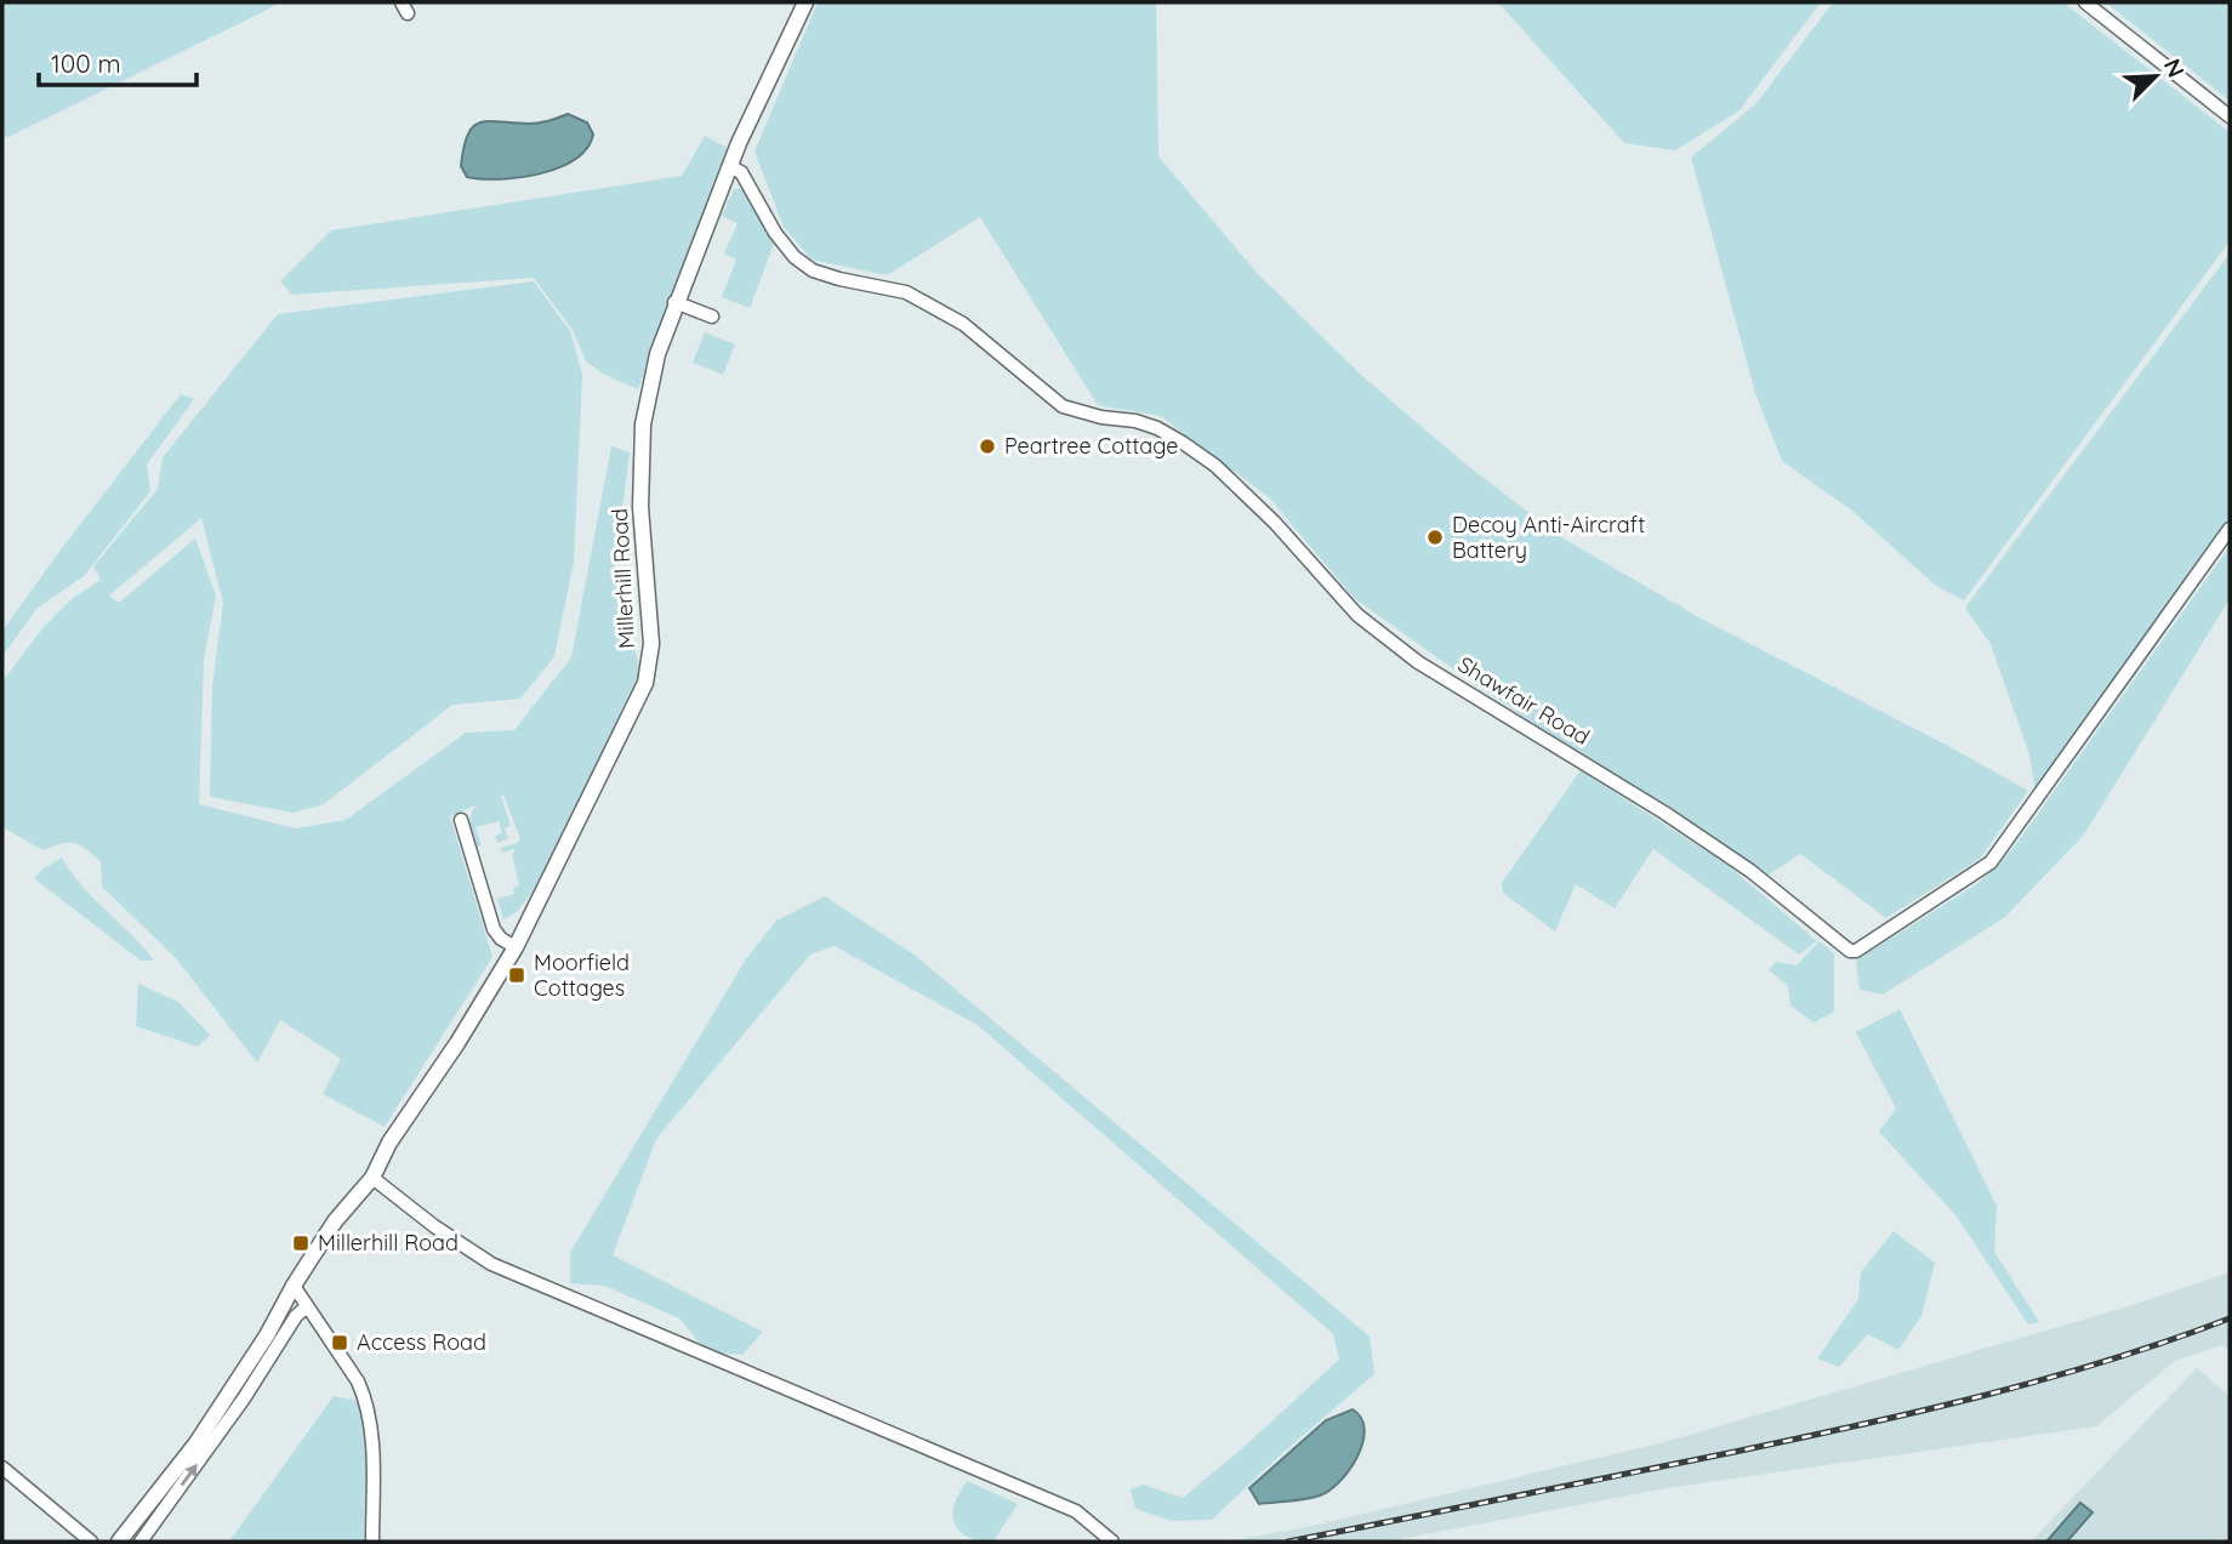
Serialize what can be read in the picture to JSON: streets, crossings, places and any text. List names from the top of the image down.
{
  "streets": {
    "main road": ["Millerhill Road"],
    "street": ["Shawfair Road"]
  },
  "crossings": [
    ["Millerhill Road", "Shawfair Road"]
  ],
  "places": {
    "other": ["Peartree Cottage", "Decoy Anti-Aircraft Battery"],
    "transit": ["Moorfield Cottages", "Millerhill Road", "Access Road"]
  },
  "scale_bar": "100 m",
  "north": "top right"
}
